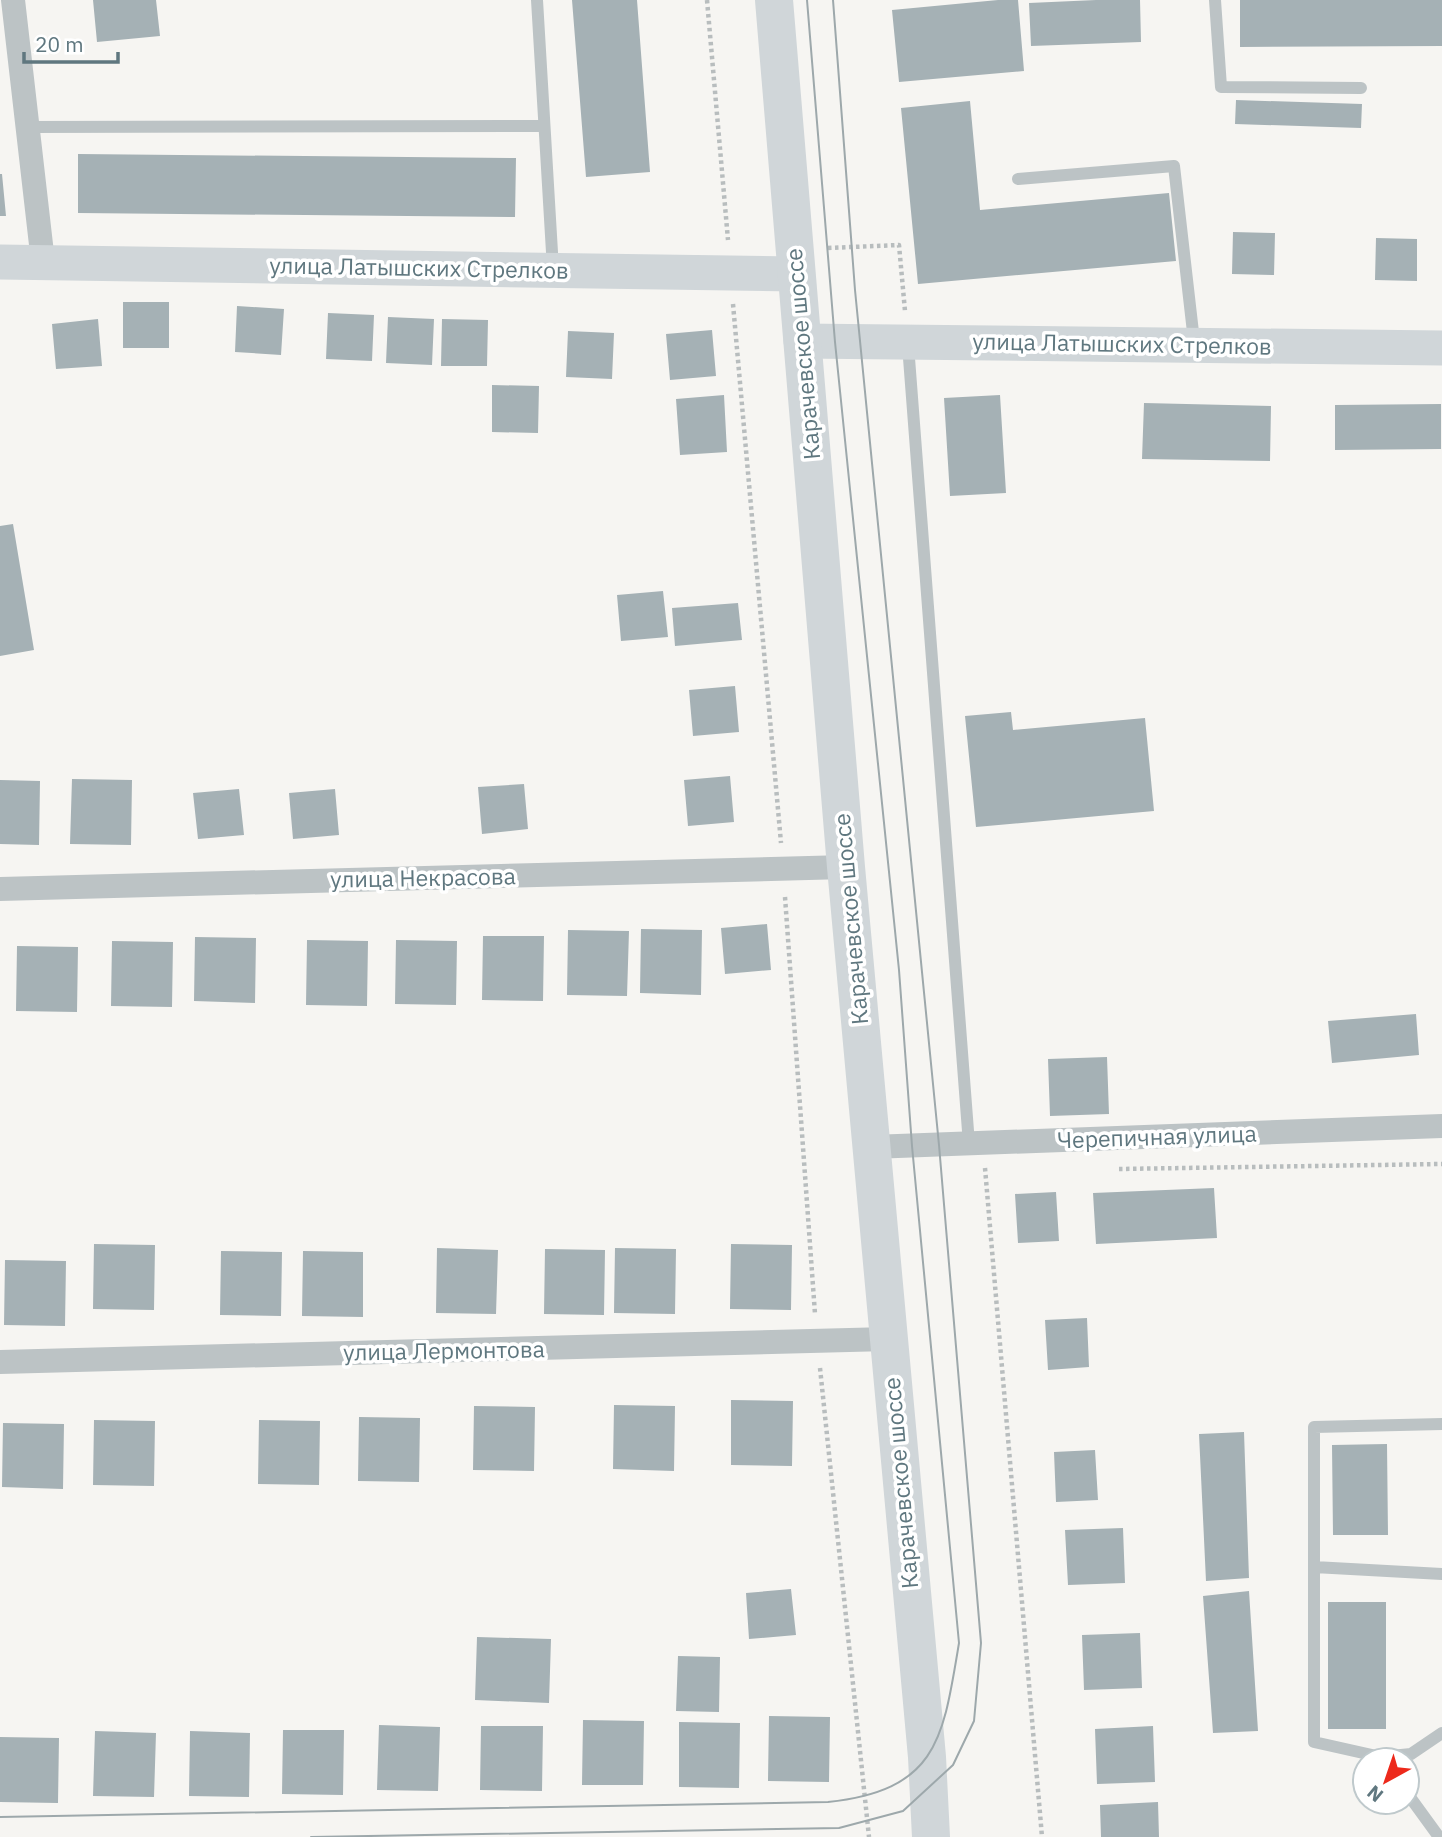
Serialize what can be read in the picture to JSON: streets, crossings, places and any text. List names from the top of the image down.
{
  "streets": {
    "highway": ["Карачевское шоссе"],
    "street": [
      "улица Латышских Стрелков",
      "улица Некрасова",
      "Черепичная улица",
      "улица Лермонтова"
    ]
  },
  "crossings": [
    ["улица Латышских Стрелков", "Карачевское шоссе"],
    ["Карачевское шоссе", "улица Некрасова"],
    ["Карачевское шоссе", "Черепичная улица"],
    ["Карачевское шоссе", "улица Лермонтова"]
  ],
  "scale_bar": "20 m",
  "north": "bottom left"
}
